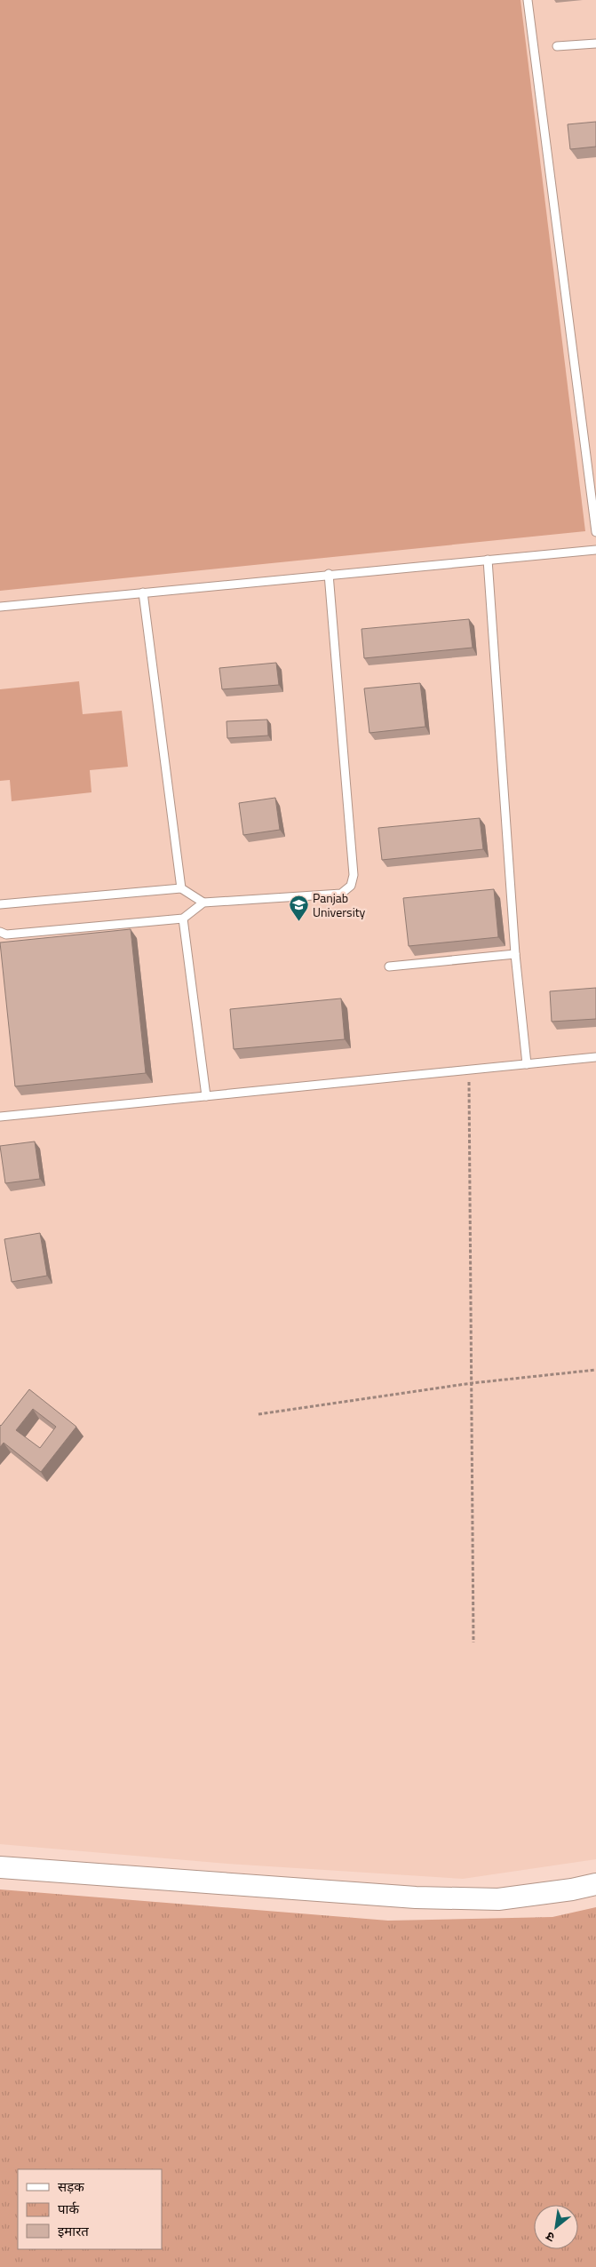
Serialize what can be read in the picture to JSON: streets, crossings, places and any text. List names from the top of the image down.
{
  "places": {
    "school or university": ["Panjab University"]
  },
  "legend": ["सड़क", "पार्क", "इमारत"],
  "north": "bottom left"
}
